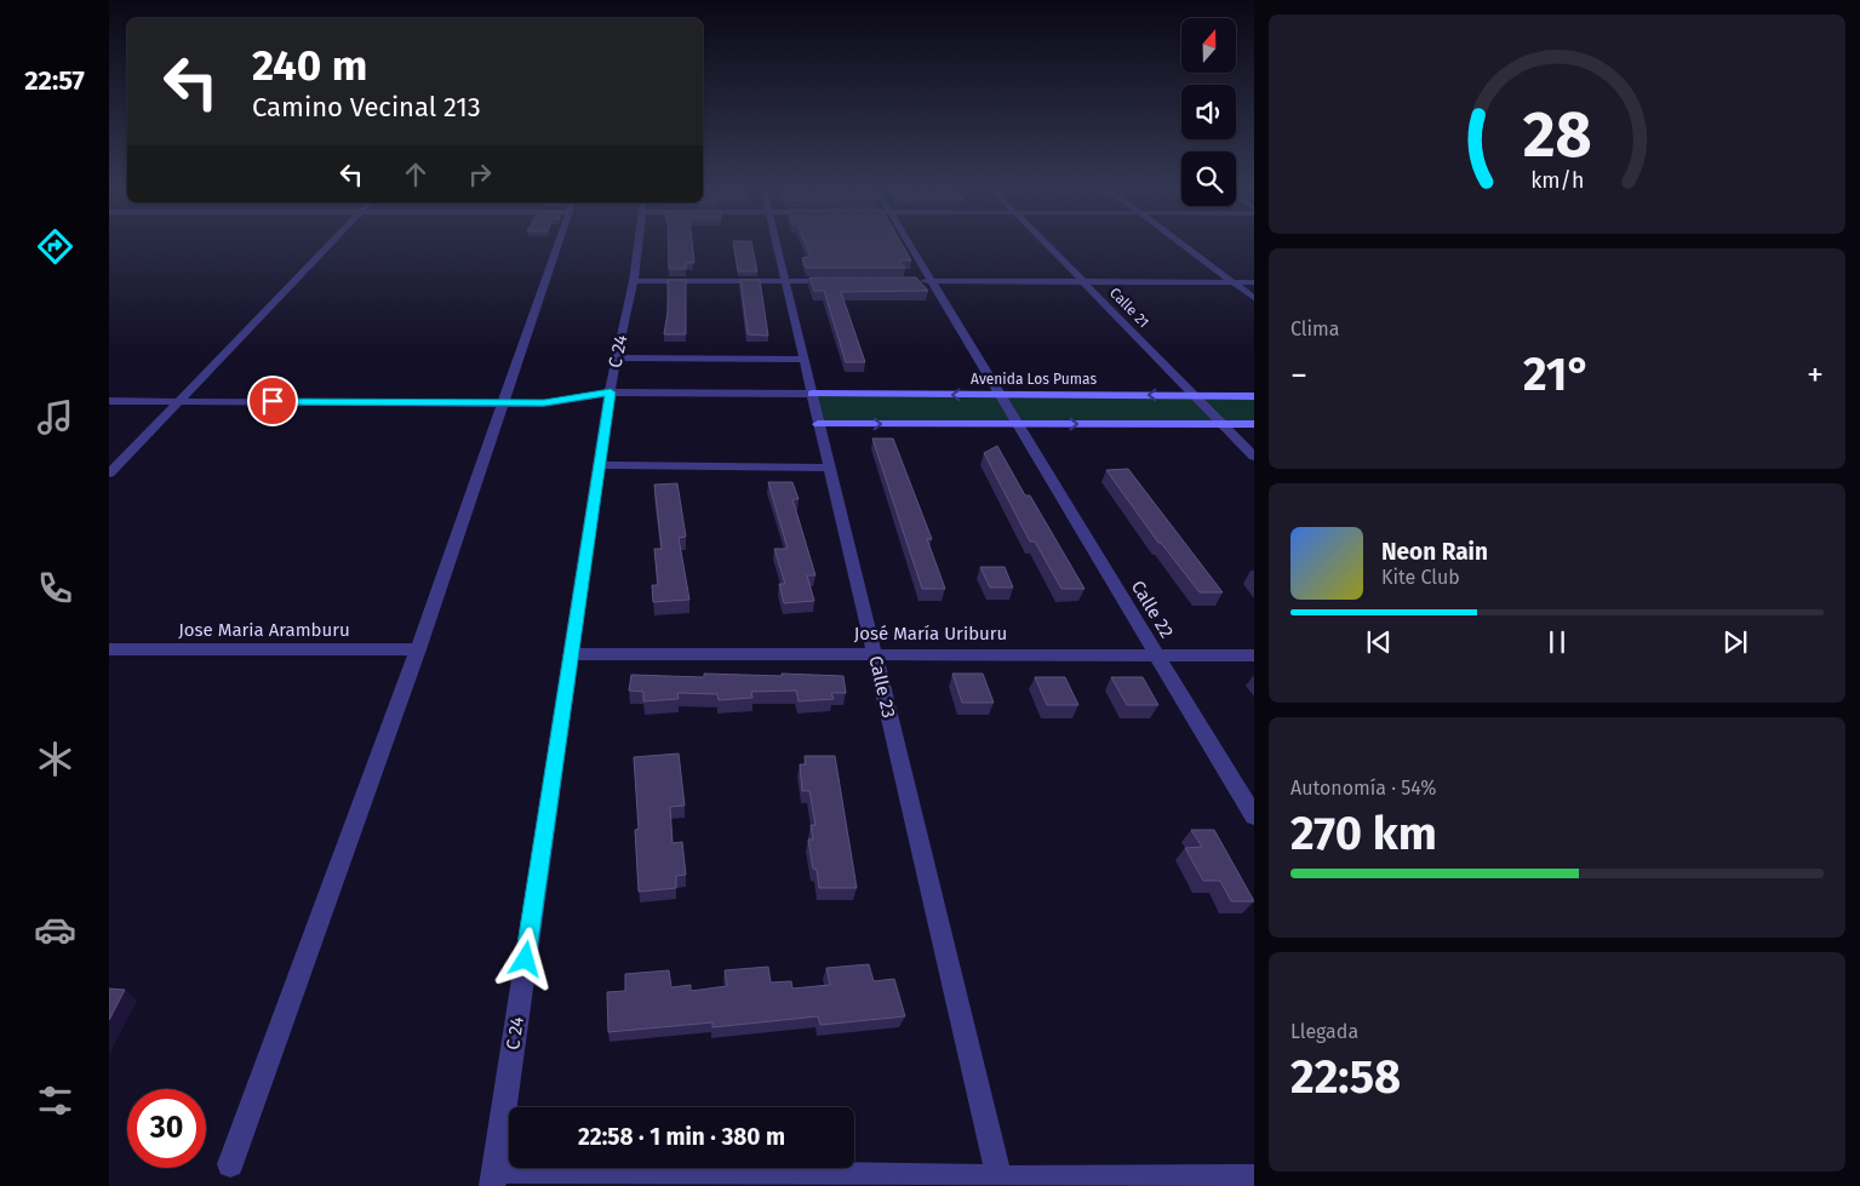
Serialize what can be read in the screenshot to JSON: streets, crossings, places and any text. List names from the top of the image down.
{
  "streets": {
    "main road": ["Avenida Los Pumas"],
    "street": [
      "Calle 21",
      "C 24",
      "Calle 22",
      "Jose Maria Aramburu",
      "José María Uriburu",
      "Calle 23"
    ]
  },
  "crossings": [
    ["Calle 21", "Avenida Los Pumas"],
    ["C 24", "José María Uriburu"],
    ["Avenida Los Pumas", "Calle 22"],
    ["Avenida Los Pumas", "Calle 23"],
    ["Calle 22", "José María Uriburu"],
    ["José María Uriburu", "Calle 23"]
  ],
  "north": "top",
  "page": {
    "tabs": "22:57",
    "turn": ["240 m", "Camino Vecinal 213"],
    "tile": [
      "Clima",
      ["Autonomía · 54%", "270 km"],
      ["Llegada", "22:58"]
    ],
    "heat": ["−", "21°", "+"],
    "song": ["Neon Rain", "Kite Club"],
    "limit": "30",
    "trip": "22:58 · 1 min · 380 m",
    "gauge": ["28", "km/h"]
  }
}
